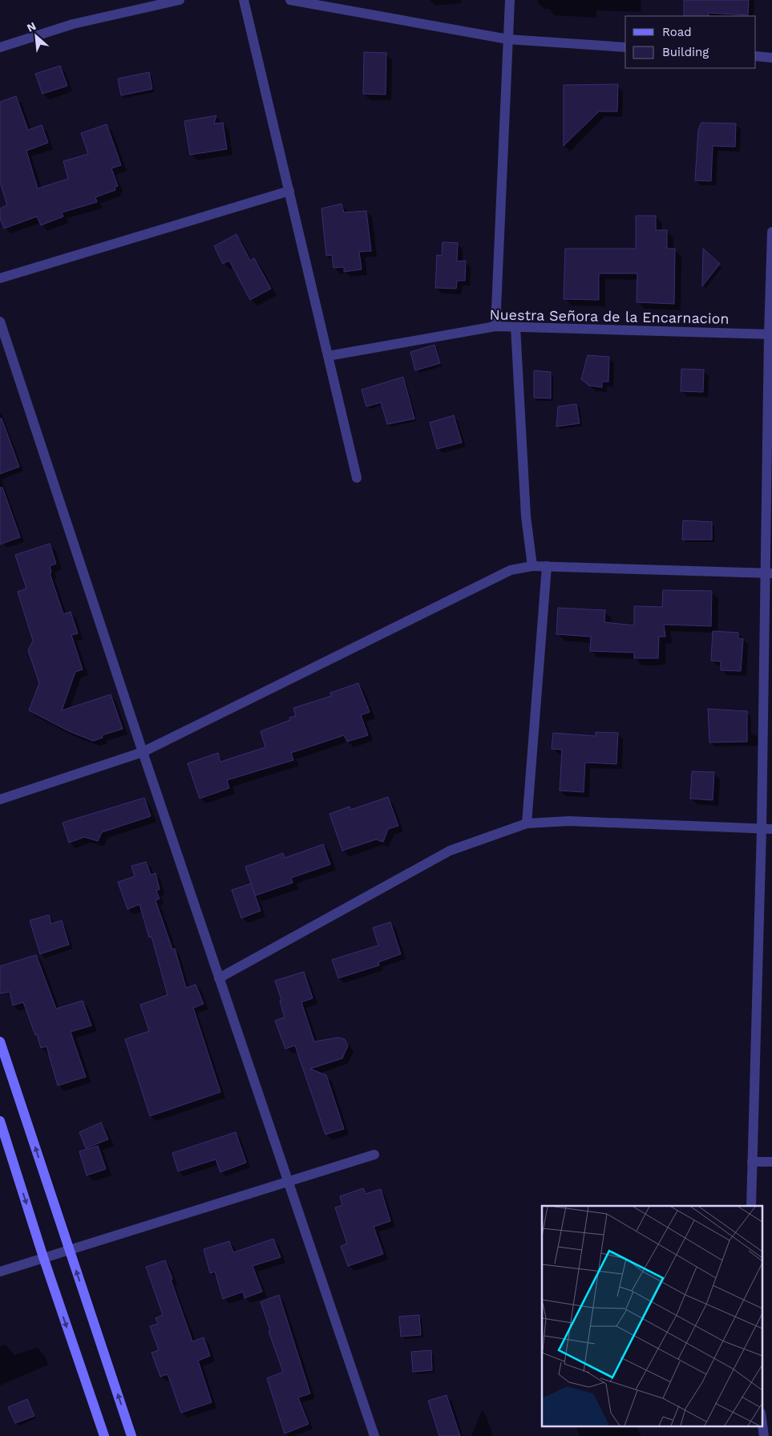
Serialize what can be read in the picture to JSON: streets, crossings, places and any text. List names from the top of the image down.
{
  "streets": {
    "street": ["Nuestra Señora de la Encarnacion"]
  },
  "legend": ["Road", "Building"],
  "north": "top left"
}
